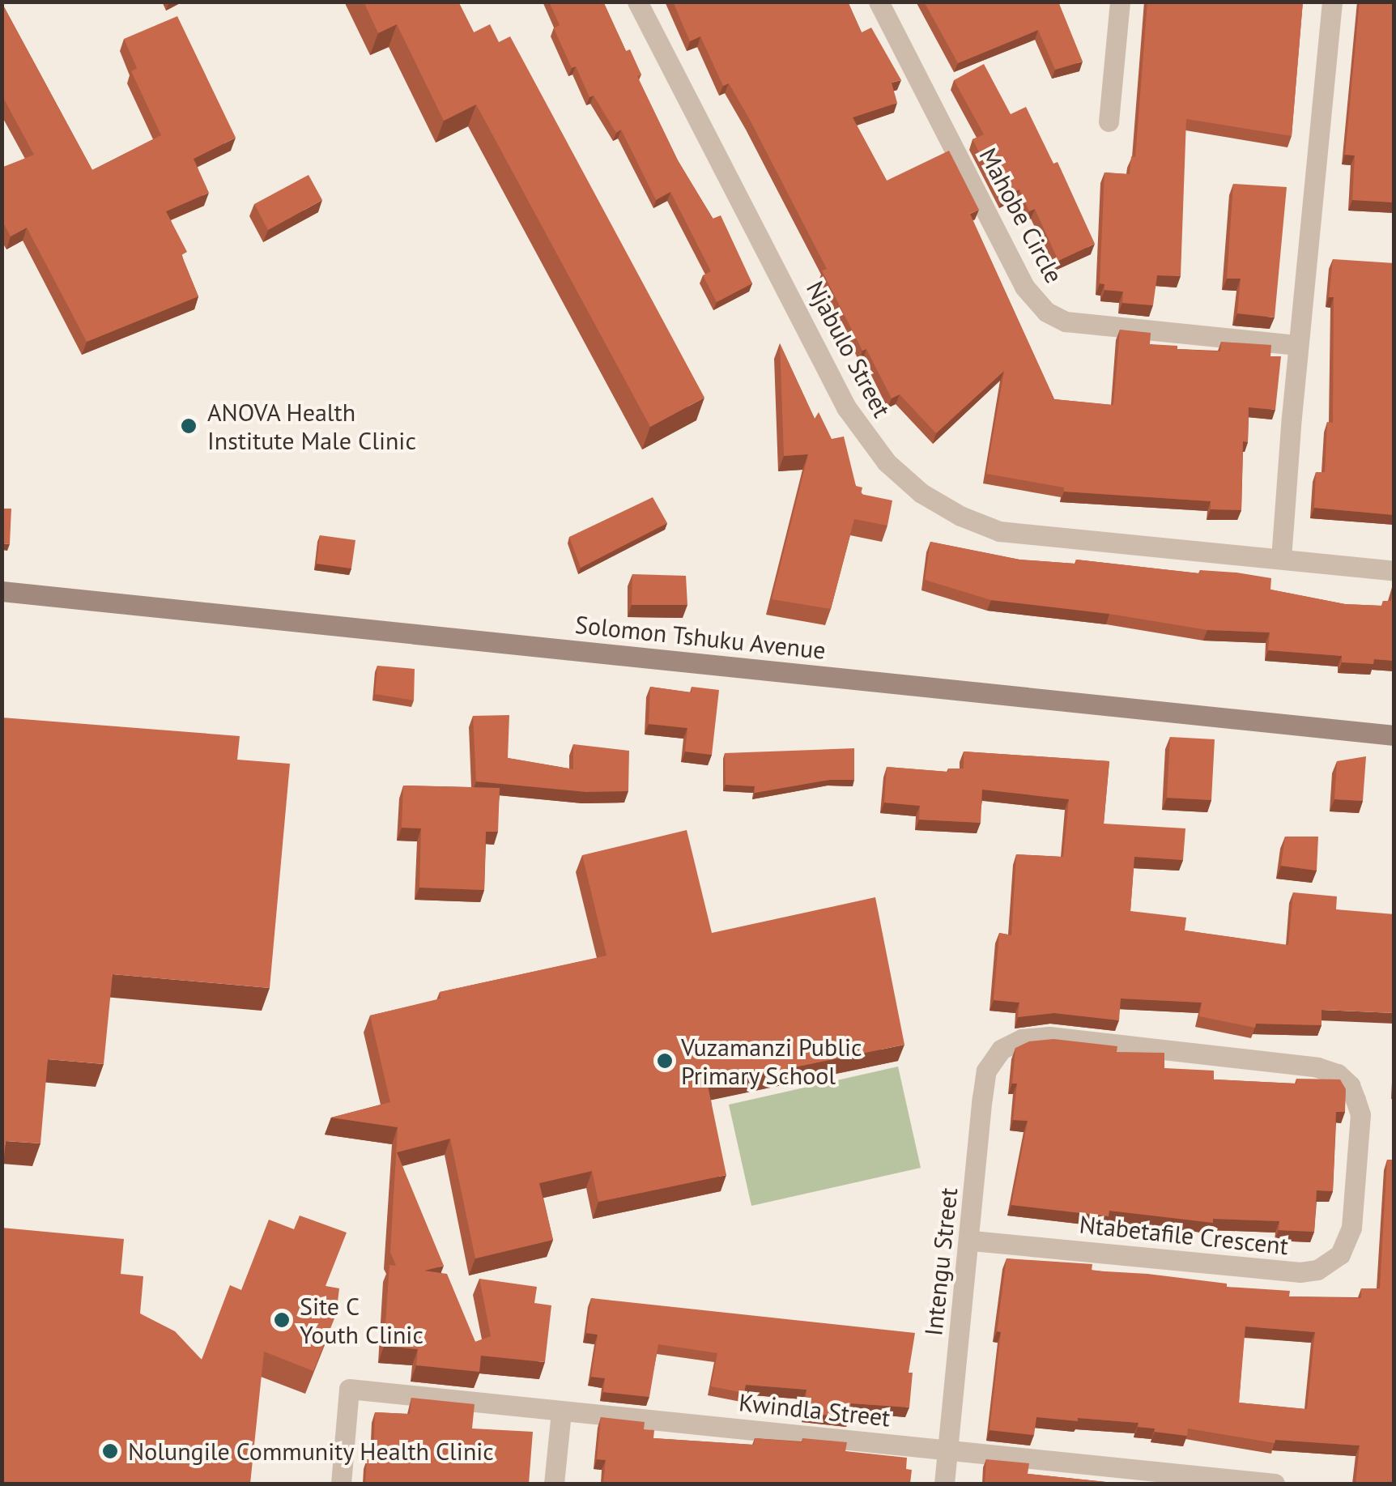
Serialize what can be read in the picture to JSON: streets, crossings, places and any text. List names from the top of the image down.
{
  "streets": {
    "street": [
      "Mahobe Circle",
      "Njabulo Street",
      "Solomon Tshuku Avenue",
      "Ntabetafile Crescent",
      "Intengu Street",
      "Kwindla Street"
    ]
  },
  "crossings": [
    ["Ntabetafile Crescent", "Intengu Street"],
    ["Intengu Street", "Kwindla Street"]
  ],
  "places": [
    "ANOVA Health Institute Male Clinic",
    "Vuzamanzi Public Primary School",
    "Site C Youth Clinic",
    "Nolungile Community Health Clinic"
  ]
}
